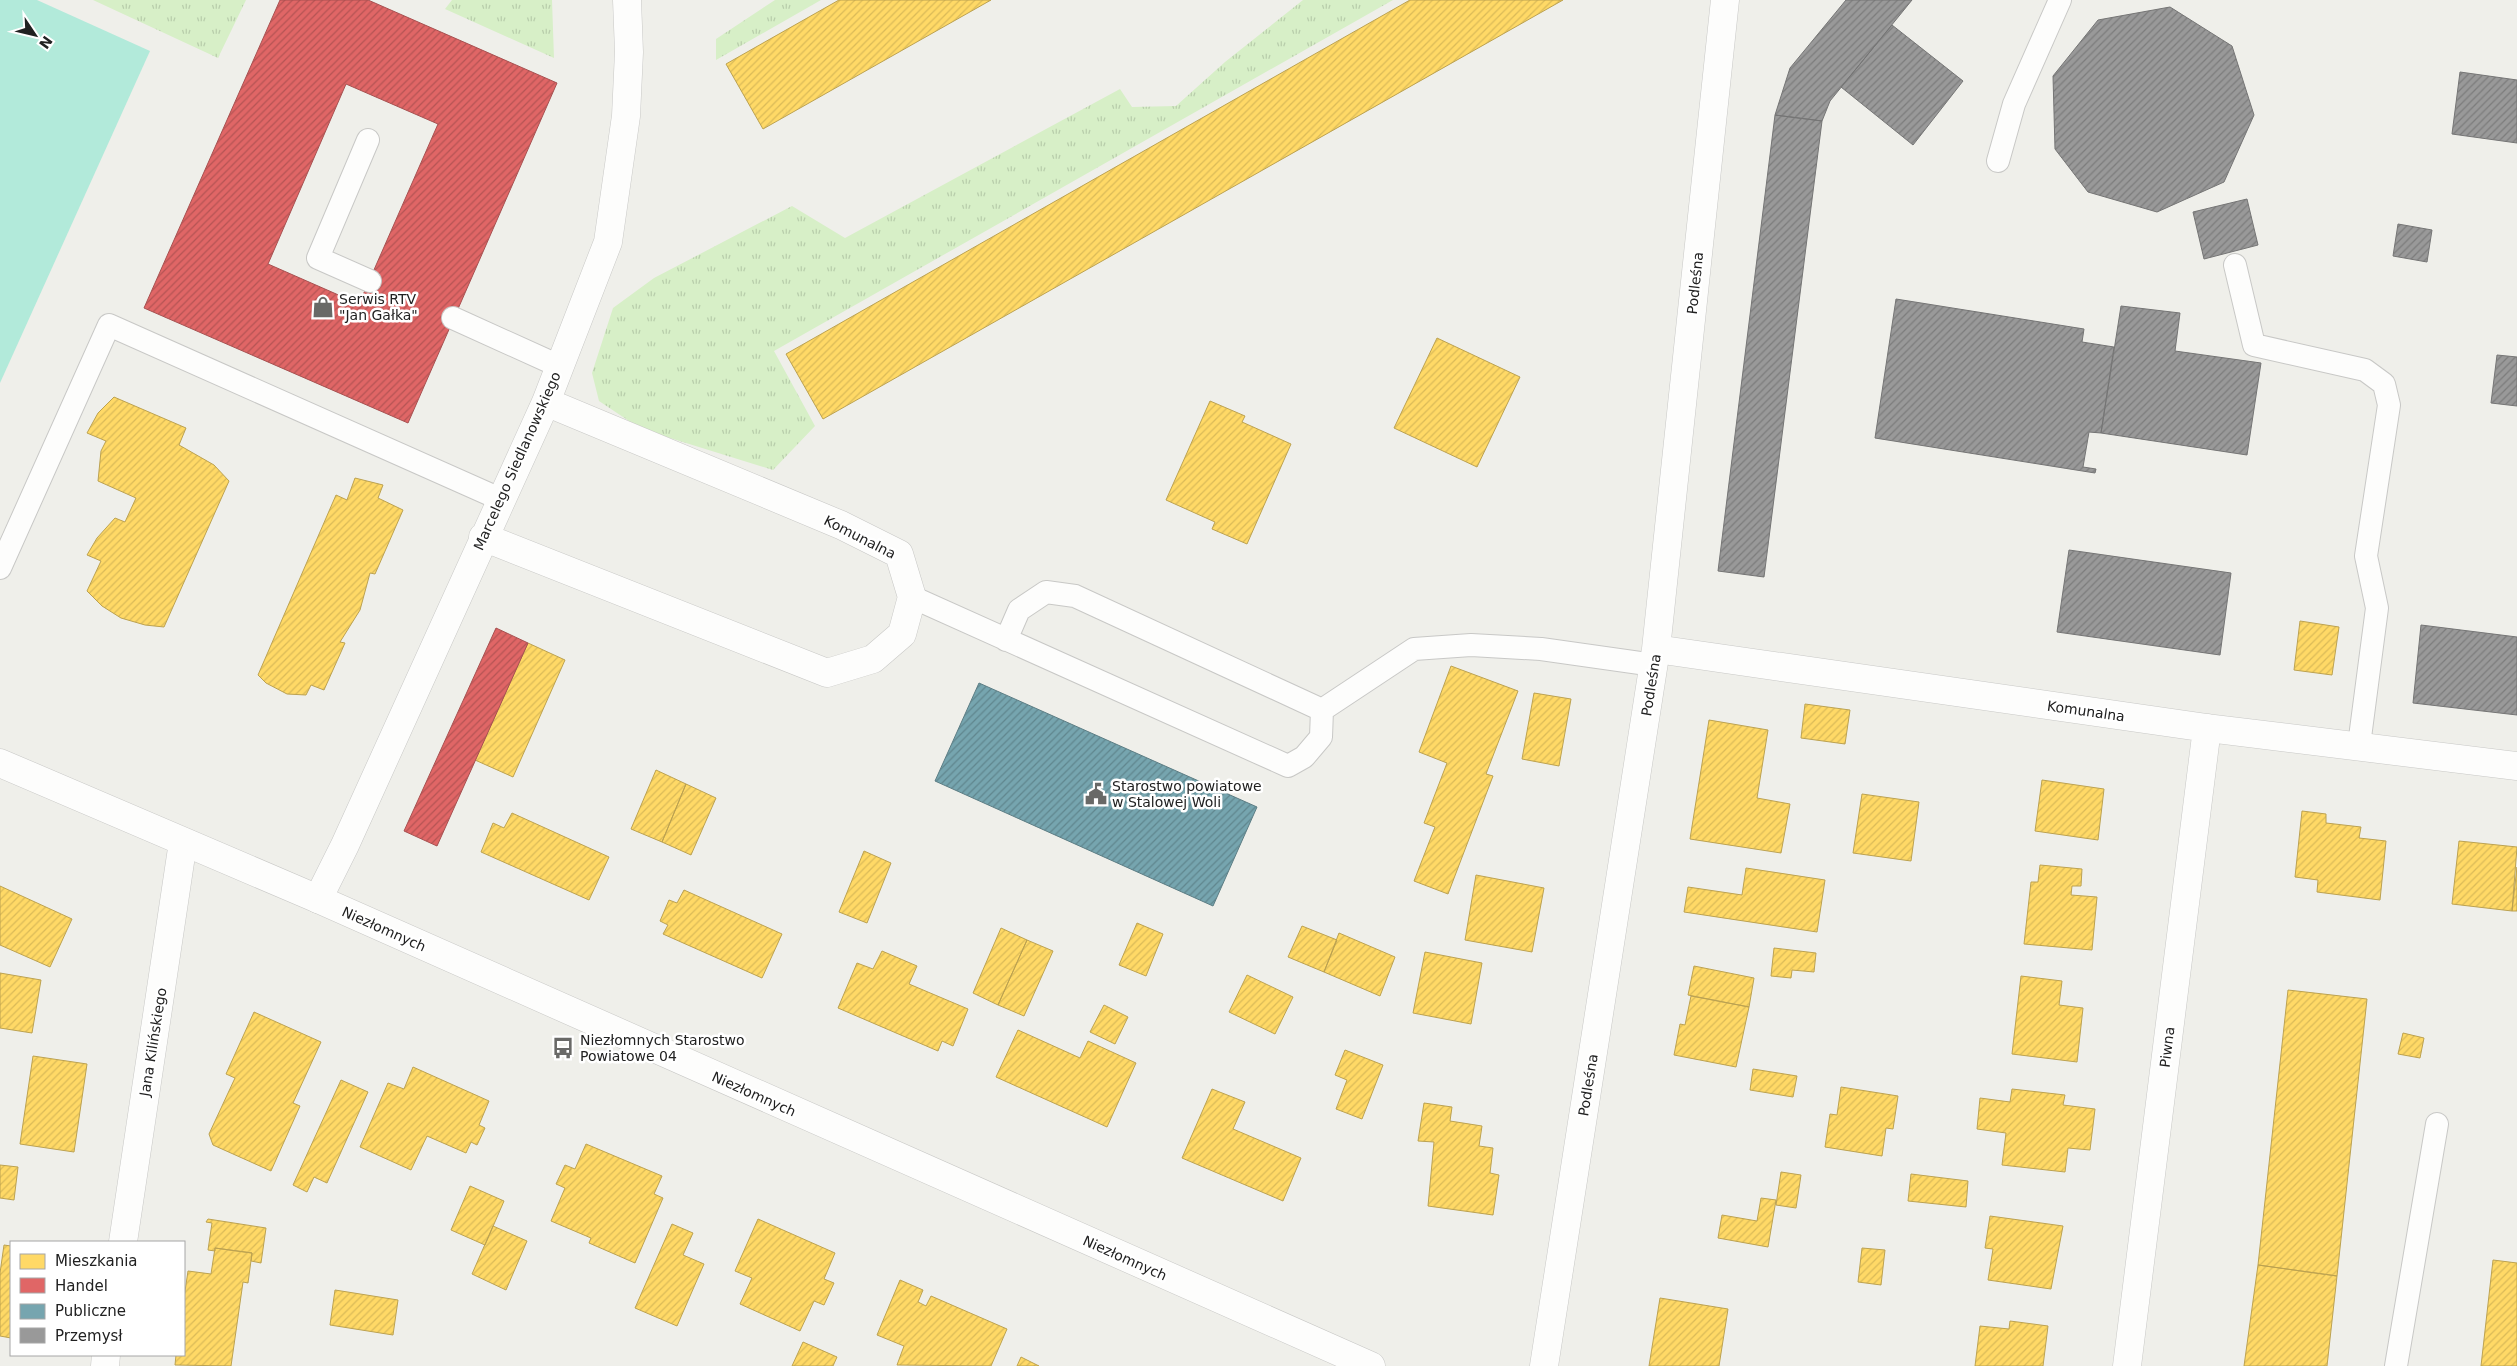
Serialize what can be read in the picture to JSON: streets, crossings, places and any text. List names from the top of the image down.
{
  "streets": {
    "street": [
      "Podleśna",
      "Marcelego Siedlanowskiego",
      "Komunalna",
      "Niezłomnych",
      "Jana Kilińskiego",
      "Piwna"
    ]
  },
  "crossings": [
    ["Podleśna", "Komunalna"],
    ["Marcelego Siedlanowskiego", "Komunalna"],
    ["Marcelego Siedlanowskiego", "Niezłomnych"],
    ["Komunalna", "Piwna"],
    ["Niezłomnych", "Jana Kilińskiego"]
  ],
  "places": {
    "shop": ["Serwis RTV \"Jan Gałka\""],
    "public building": ["Starostwo powiatowe w Stalowej Woli"],
    "bus stop": ["Niezłomnych Starostwo Powiatowe 04"]
  },
  "legend": [
    "Mieszkania",
    "Handel",
    "Publiczne",
    "Przemysł"
  ],
  "north": "bottom right"
}
